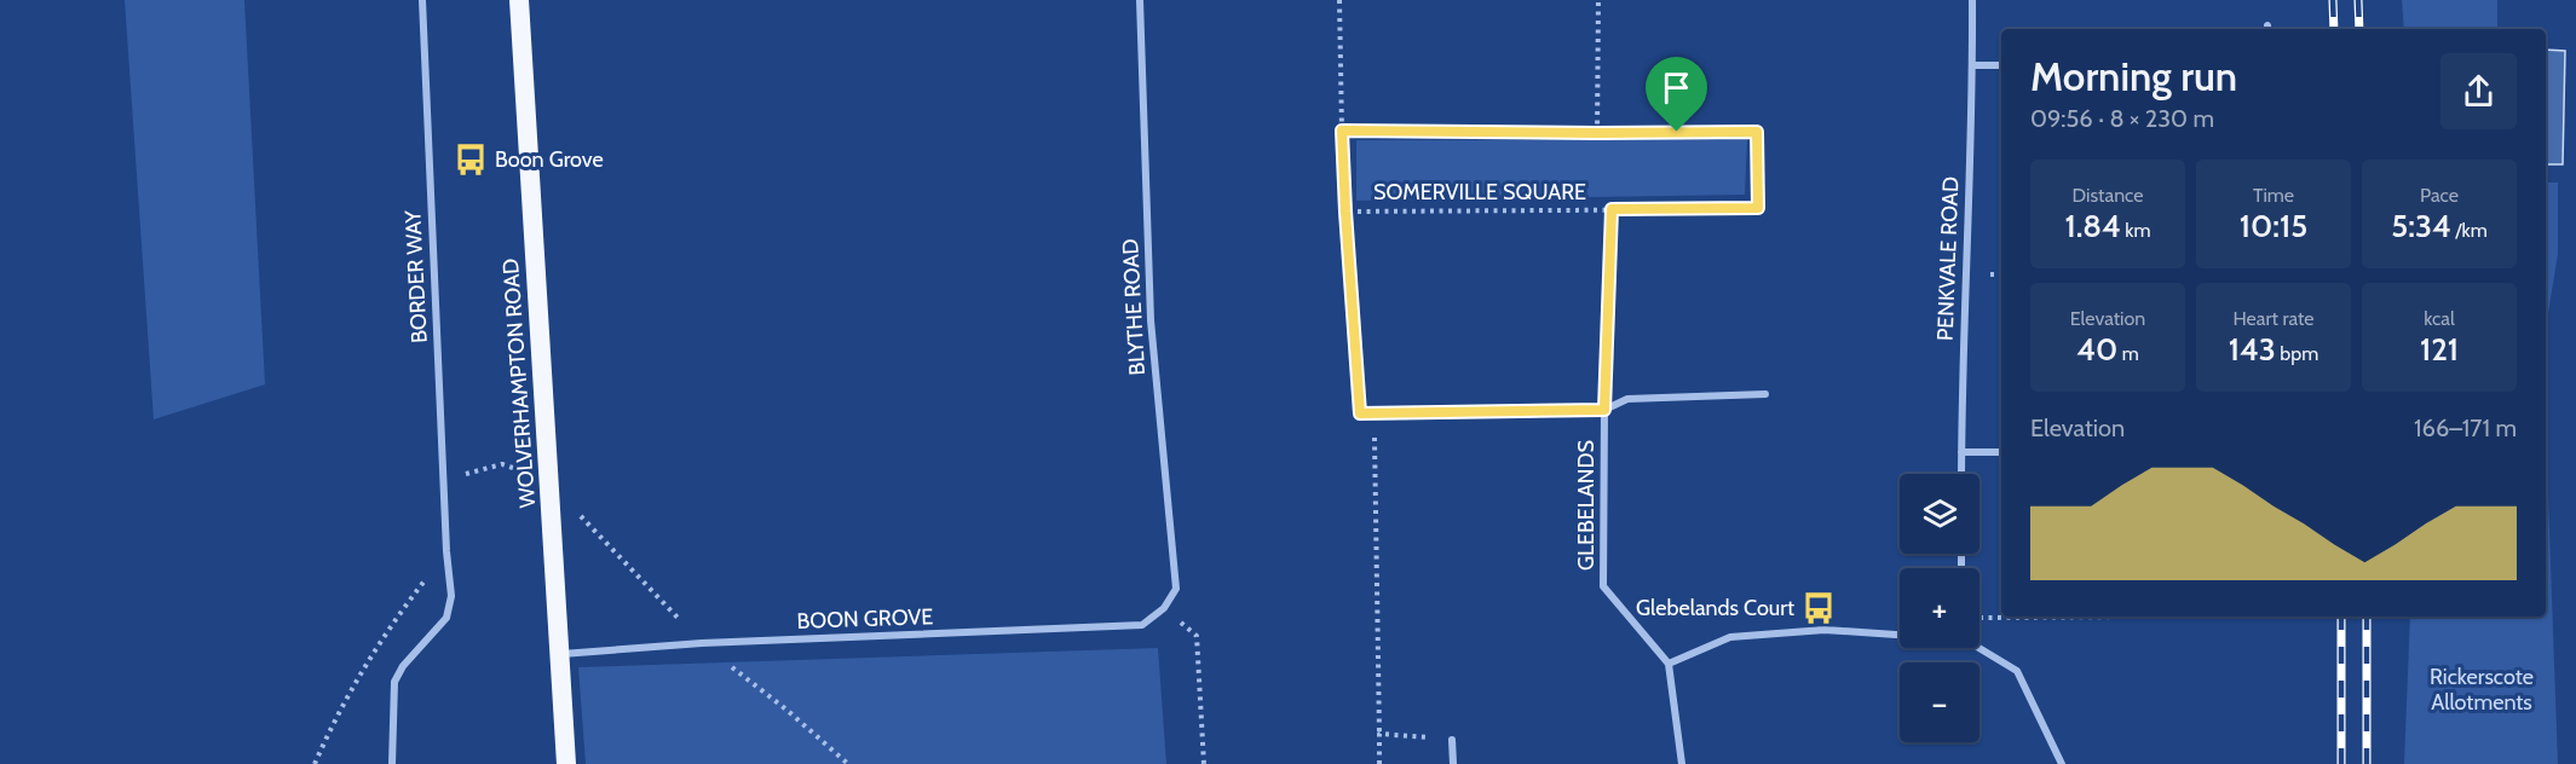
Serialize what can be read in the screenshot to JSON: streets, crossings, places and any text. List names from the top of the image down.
{
  "streets": {
    "highway": ["WOLVERHAMPTON ROAD"],
    "street": [
      "PENKVALE ROAD",
      "BORDER WAY",
      "BLYTHE ROAD",
      "GLEBELANDS",
      "BOON GROVE"
    ],
    "path": ["SOMERVILLE SQUARE"]
  },
  "crossings": [
    ["BLYTHE ROAD", "BOON GROVE"],
    ["WOLVERHAMPTON ROAD", "BOON GROVE"]
  ],
  "parks": ["Rickerscote Allotments"],
  "places": {
    "bus stop": ["Boon Grove", "Glebelands Court"]
  },
  "page": {
    "heading": ["Morning run", "09:56 · 8 × 230 m"],
    "stats": [
      ["Distance", "1.84 km"],
      ["Time", "10:15"],
      ["Pace", "5:34 /km"],
      ["Elevation", "40 m"],
      ["Heart rate", "143 bpm"],
      ["kcal", "121"]
    ],
    "chart": ["Elevation", "166–171 m"],
    "map_buttons": ["+", "−"]
  }
}
